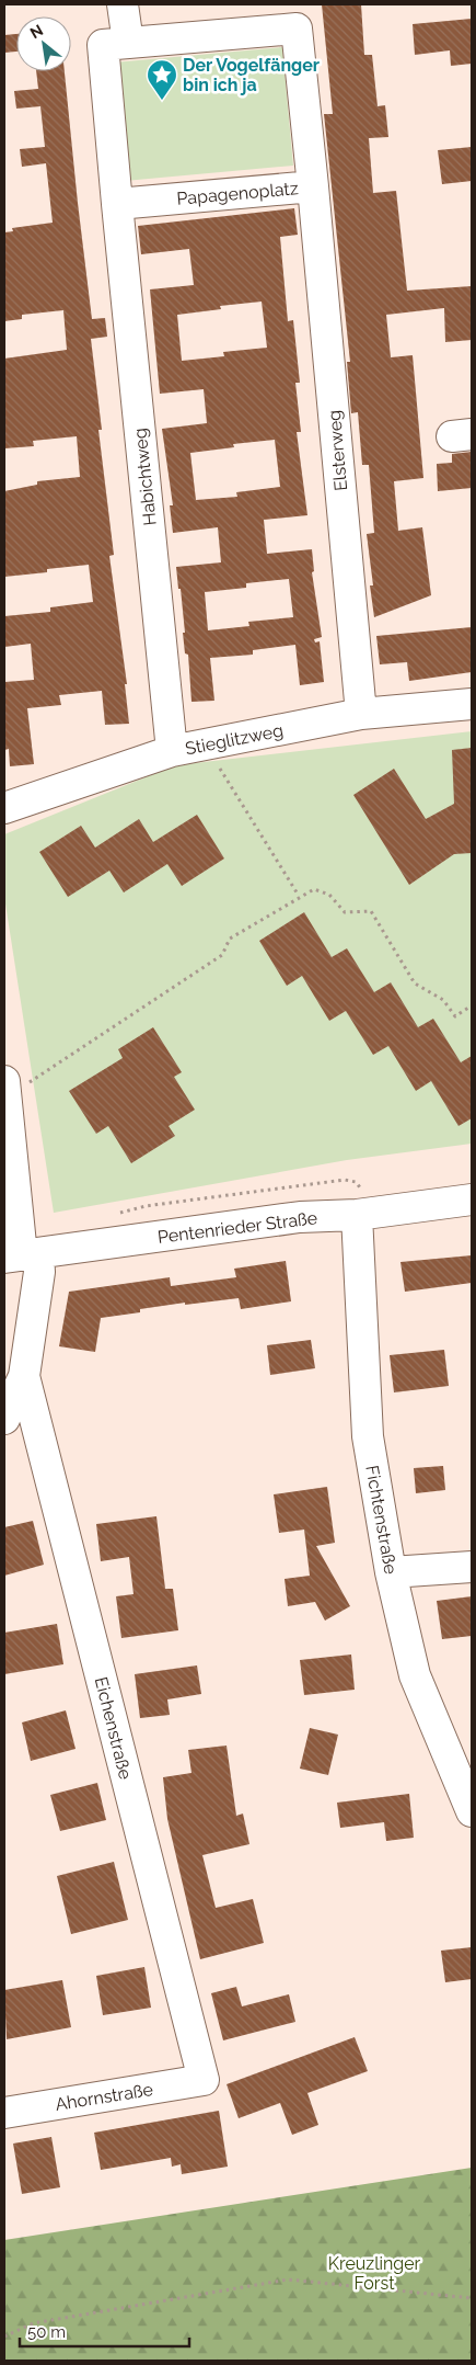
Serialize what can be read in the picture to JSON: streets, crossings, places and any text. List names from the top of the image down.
{
  "streets": {
    "street": [
      "Papagenoplatz",
      "Elsterweg",
      "Habichtweg",
      "Stieglitzweg",
      "Pentenrieder Straße",
      "Fichtenstraße",
      "Eichenstraße",
      "Ahornstraße"
    ]
  },
  "crossings": [
    ["Papagenoplatz", "Elsterweg"],
    ["Papagenoplatz", "Habichtweg"],
    ["Elsterweg", "Stieglitzweg"],
    ["Habichtweg", "Stieglitzweg"],
    ["Pentenrieder Straße", "Fichtenstraße"],
    ["Eichenstraße", "Ahornstraße"]
  ],
  "parks": ["Kreuzlinger Forst"],
  "places": {
    "place": ["Der Vogelfänger bin ich ja"]
  },
  "scale_bar": "50 m",
  "north": "top left"
}
